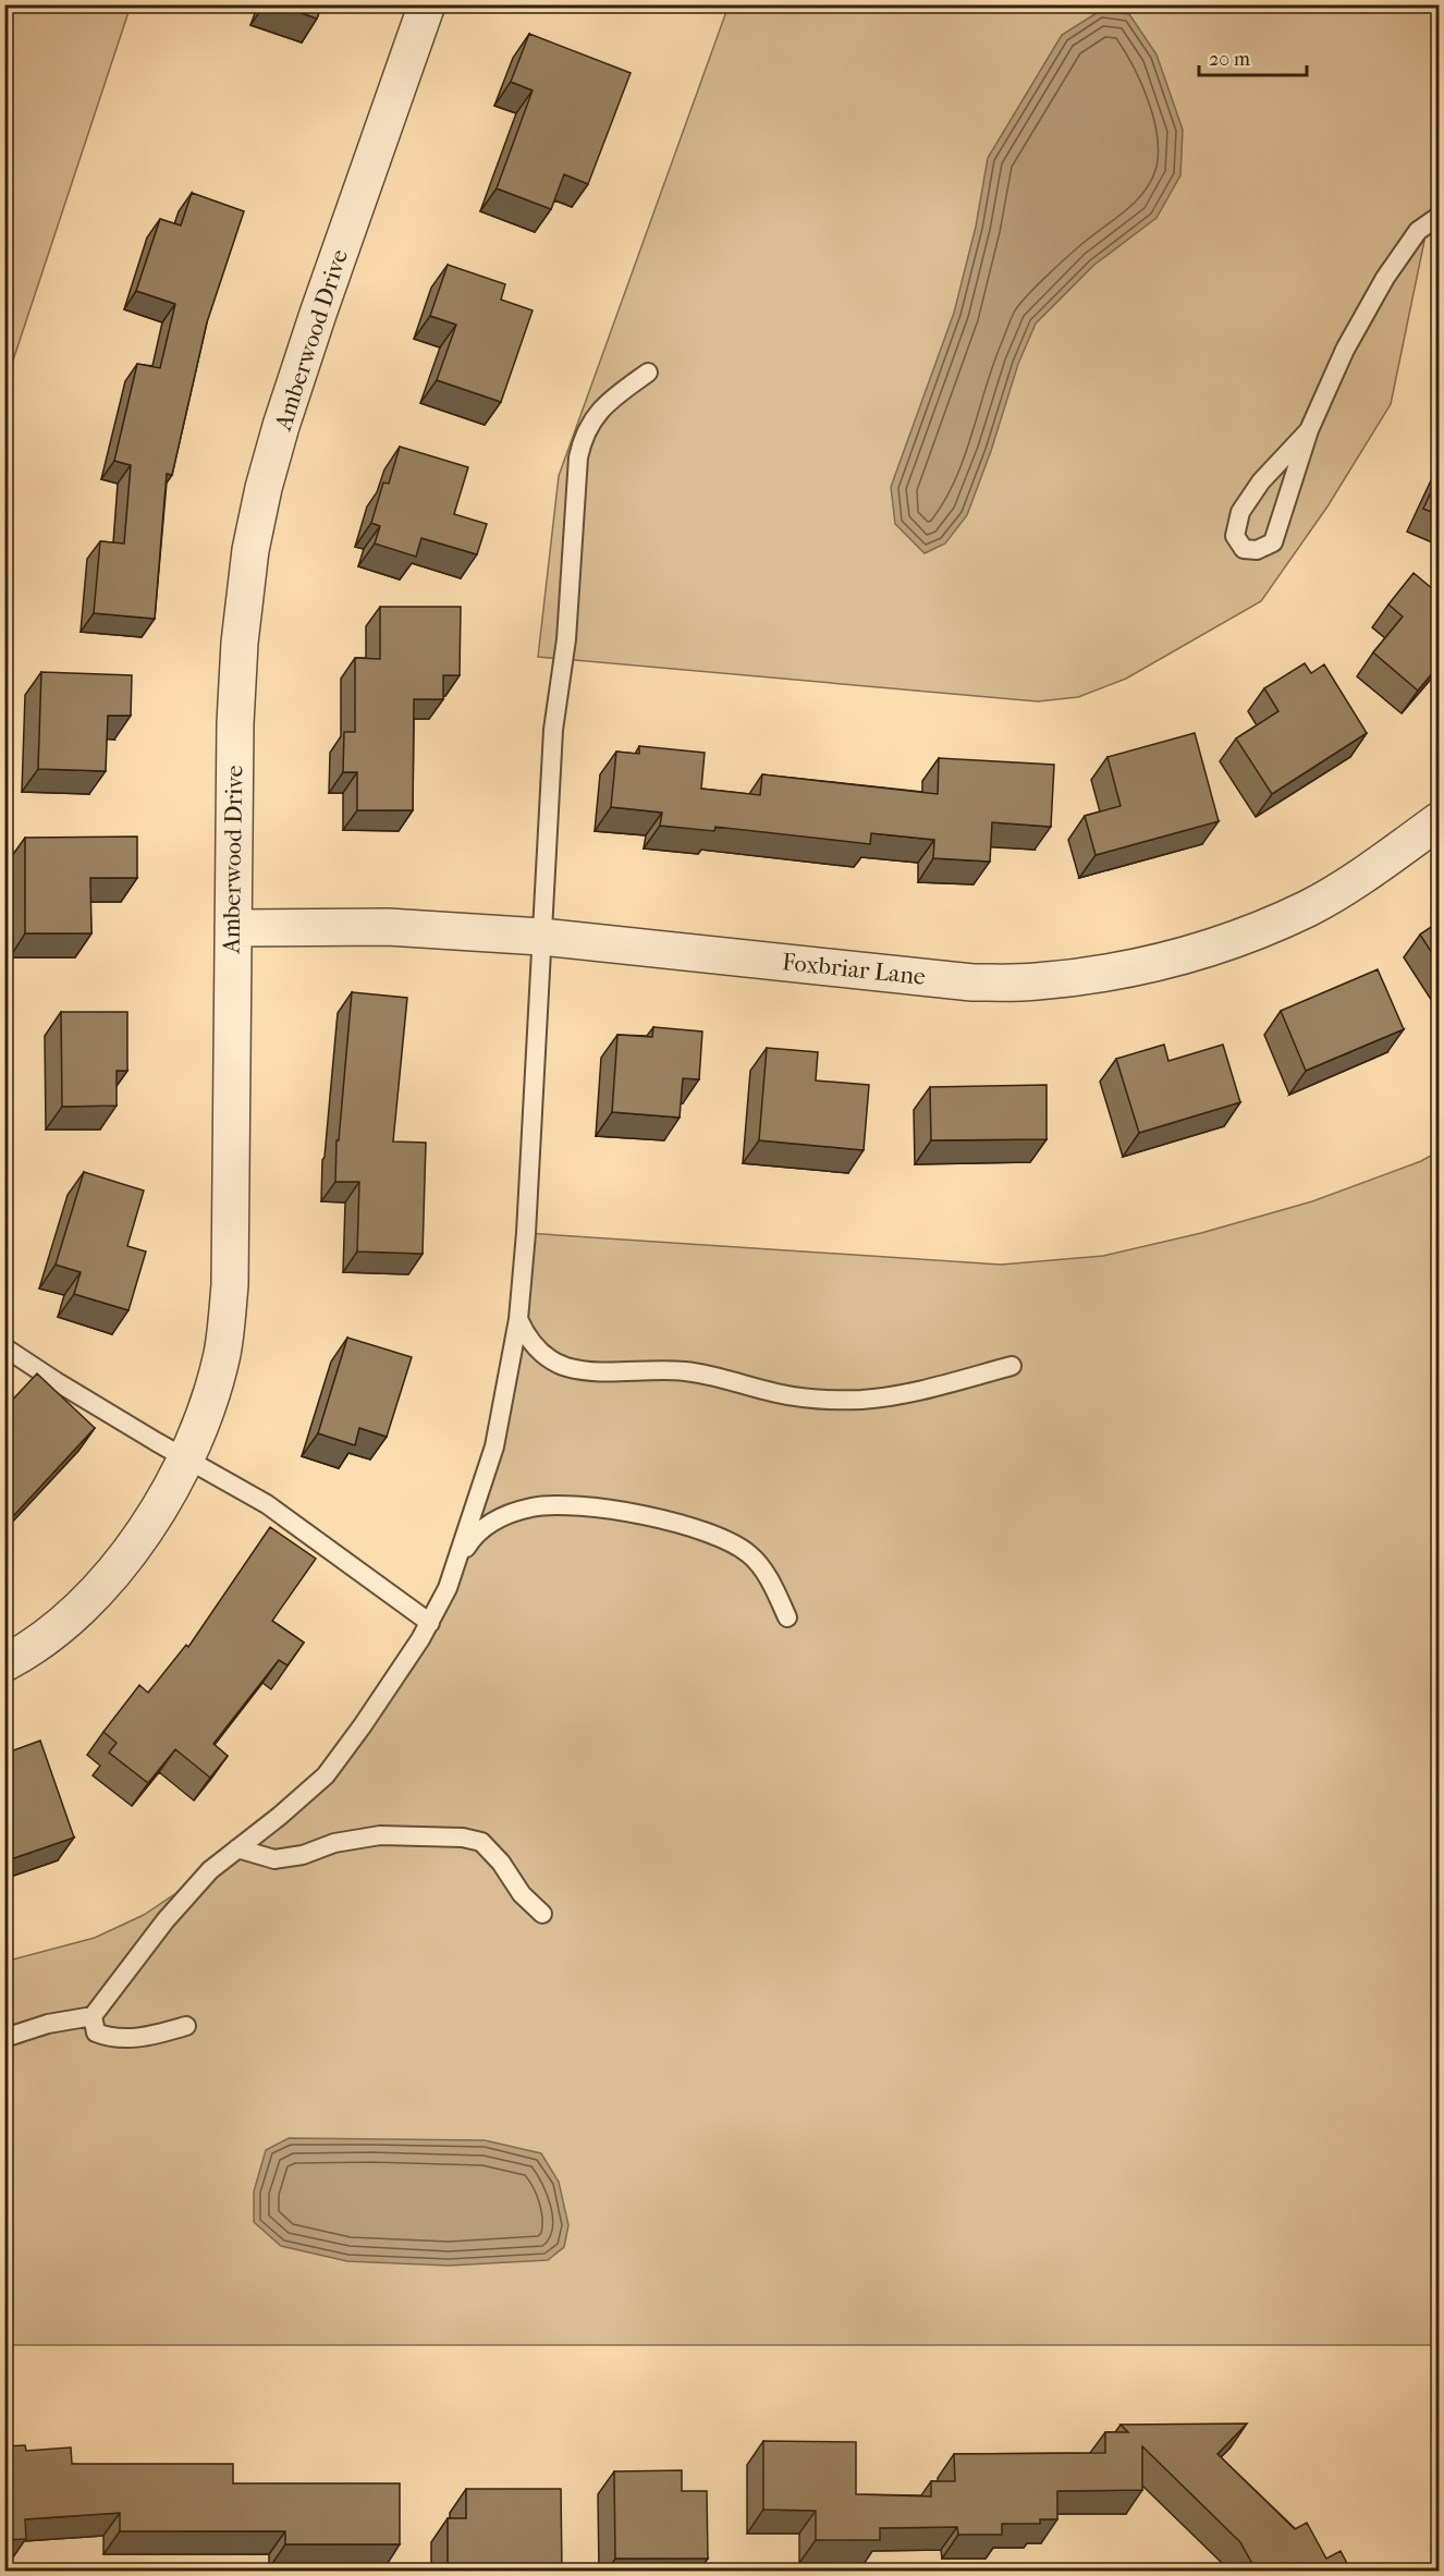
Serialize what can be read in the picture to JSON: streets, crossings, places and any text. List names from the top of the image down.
{
  "streets": {
    "street": ["Amberwood Drive", "Foxbriar Lane"]
  },
  "crossings": [
    ["Amberwood Drive", "Foxbriar Lane"]
  ],
  "scale_bar": "20 m"
}
